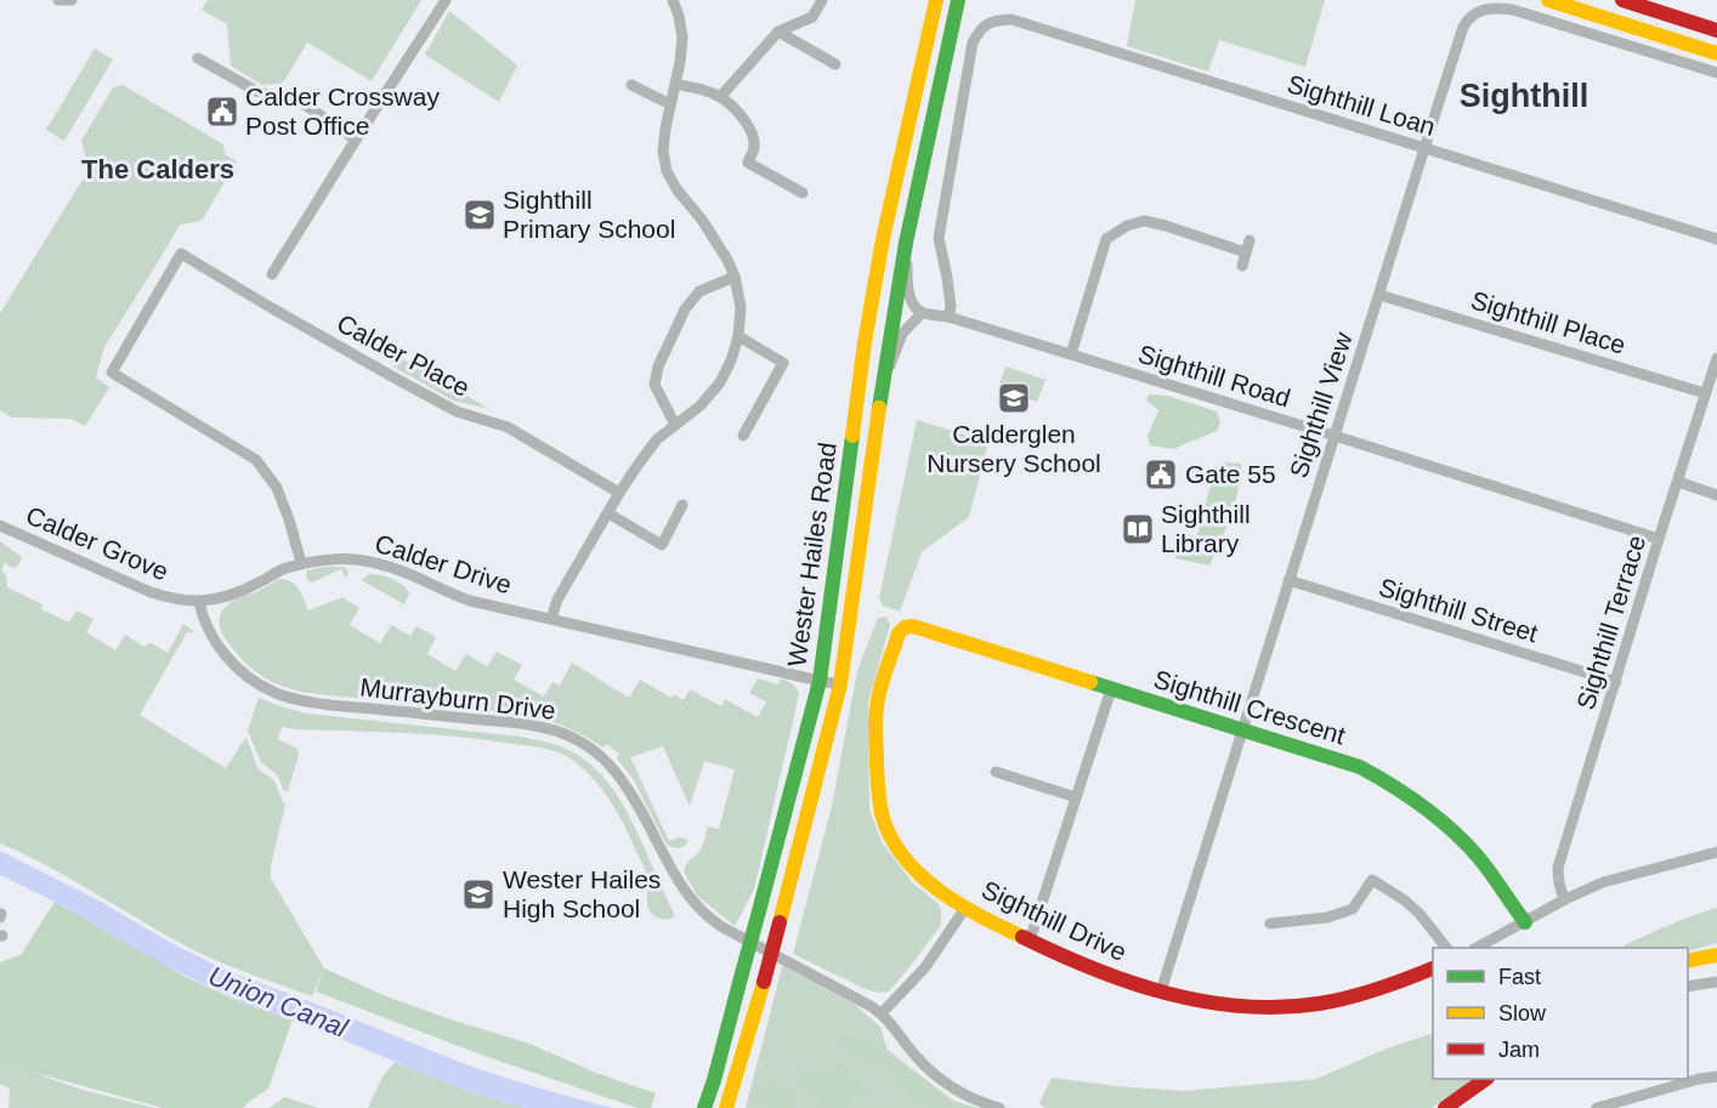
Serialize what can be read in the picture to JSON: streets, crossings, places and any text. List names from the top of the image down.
{
  "streets": {
    "main road": ["Wester Hailes Road", "Sighthill Crescent", "Sighthill Drive"],
    "street": [
      "Sighthill Loan",
      "Sighthill Place",
      "Calder Place",
      "Sighthill Road",
      "Sighthill View",
      "Calder Grove",
      "Calder Drive",
      "Sighthill Street",
      "Sighthill Terrace",
      "Murrayburn Drive"
    ]
  },
  "crossings": [
    ["Sighthill Loan", "Sighthill Road"],
    ["Sighthill Loan", "Sighthill View"],
    ["Sighthill Place", "Sighthill View"],
    ["Sighthill Place", "Sighthill Terrace"],
    ["Calder Place", "Calder Grove"],
    ["Calder Place", "Calder Drive"],
    ["Sighthill Road", "Sighthill View"],
    ["Sighthill Road", "Sighthill Terrace"],
    ["Sighthill View", "Sighthill Street"],
    ["Sighthill View", "Sighthill Crescent"],
    ["Sighthill View", "Sighthill Drive"],
    ["Calder Grove", "Calder Drive"],
    ["Calder Grove", "Murrayburn Drive"],
    ["Wester Hailes Road", "Calder Drive"],
    ["Sighthill Street", "Sighthill Terrace"],
    ["Sighthill Crescent", "Sighthill Drive"]
  ],
  "districts": ["Sighthill", "The Calders"],
  "water": ["Union Canal"],
  "places": {
    "public building": ["Calder Crossway Post Office", "Gate 55"],
    "school or university": ["Sighthill Primary School", "Calderglen Nursery School", "Wester Hailes High School"],
    "library": ["Sighthill Library"]
  },
  "legend": ["Fast", "Slow", "Jam"]
}
